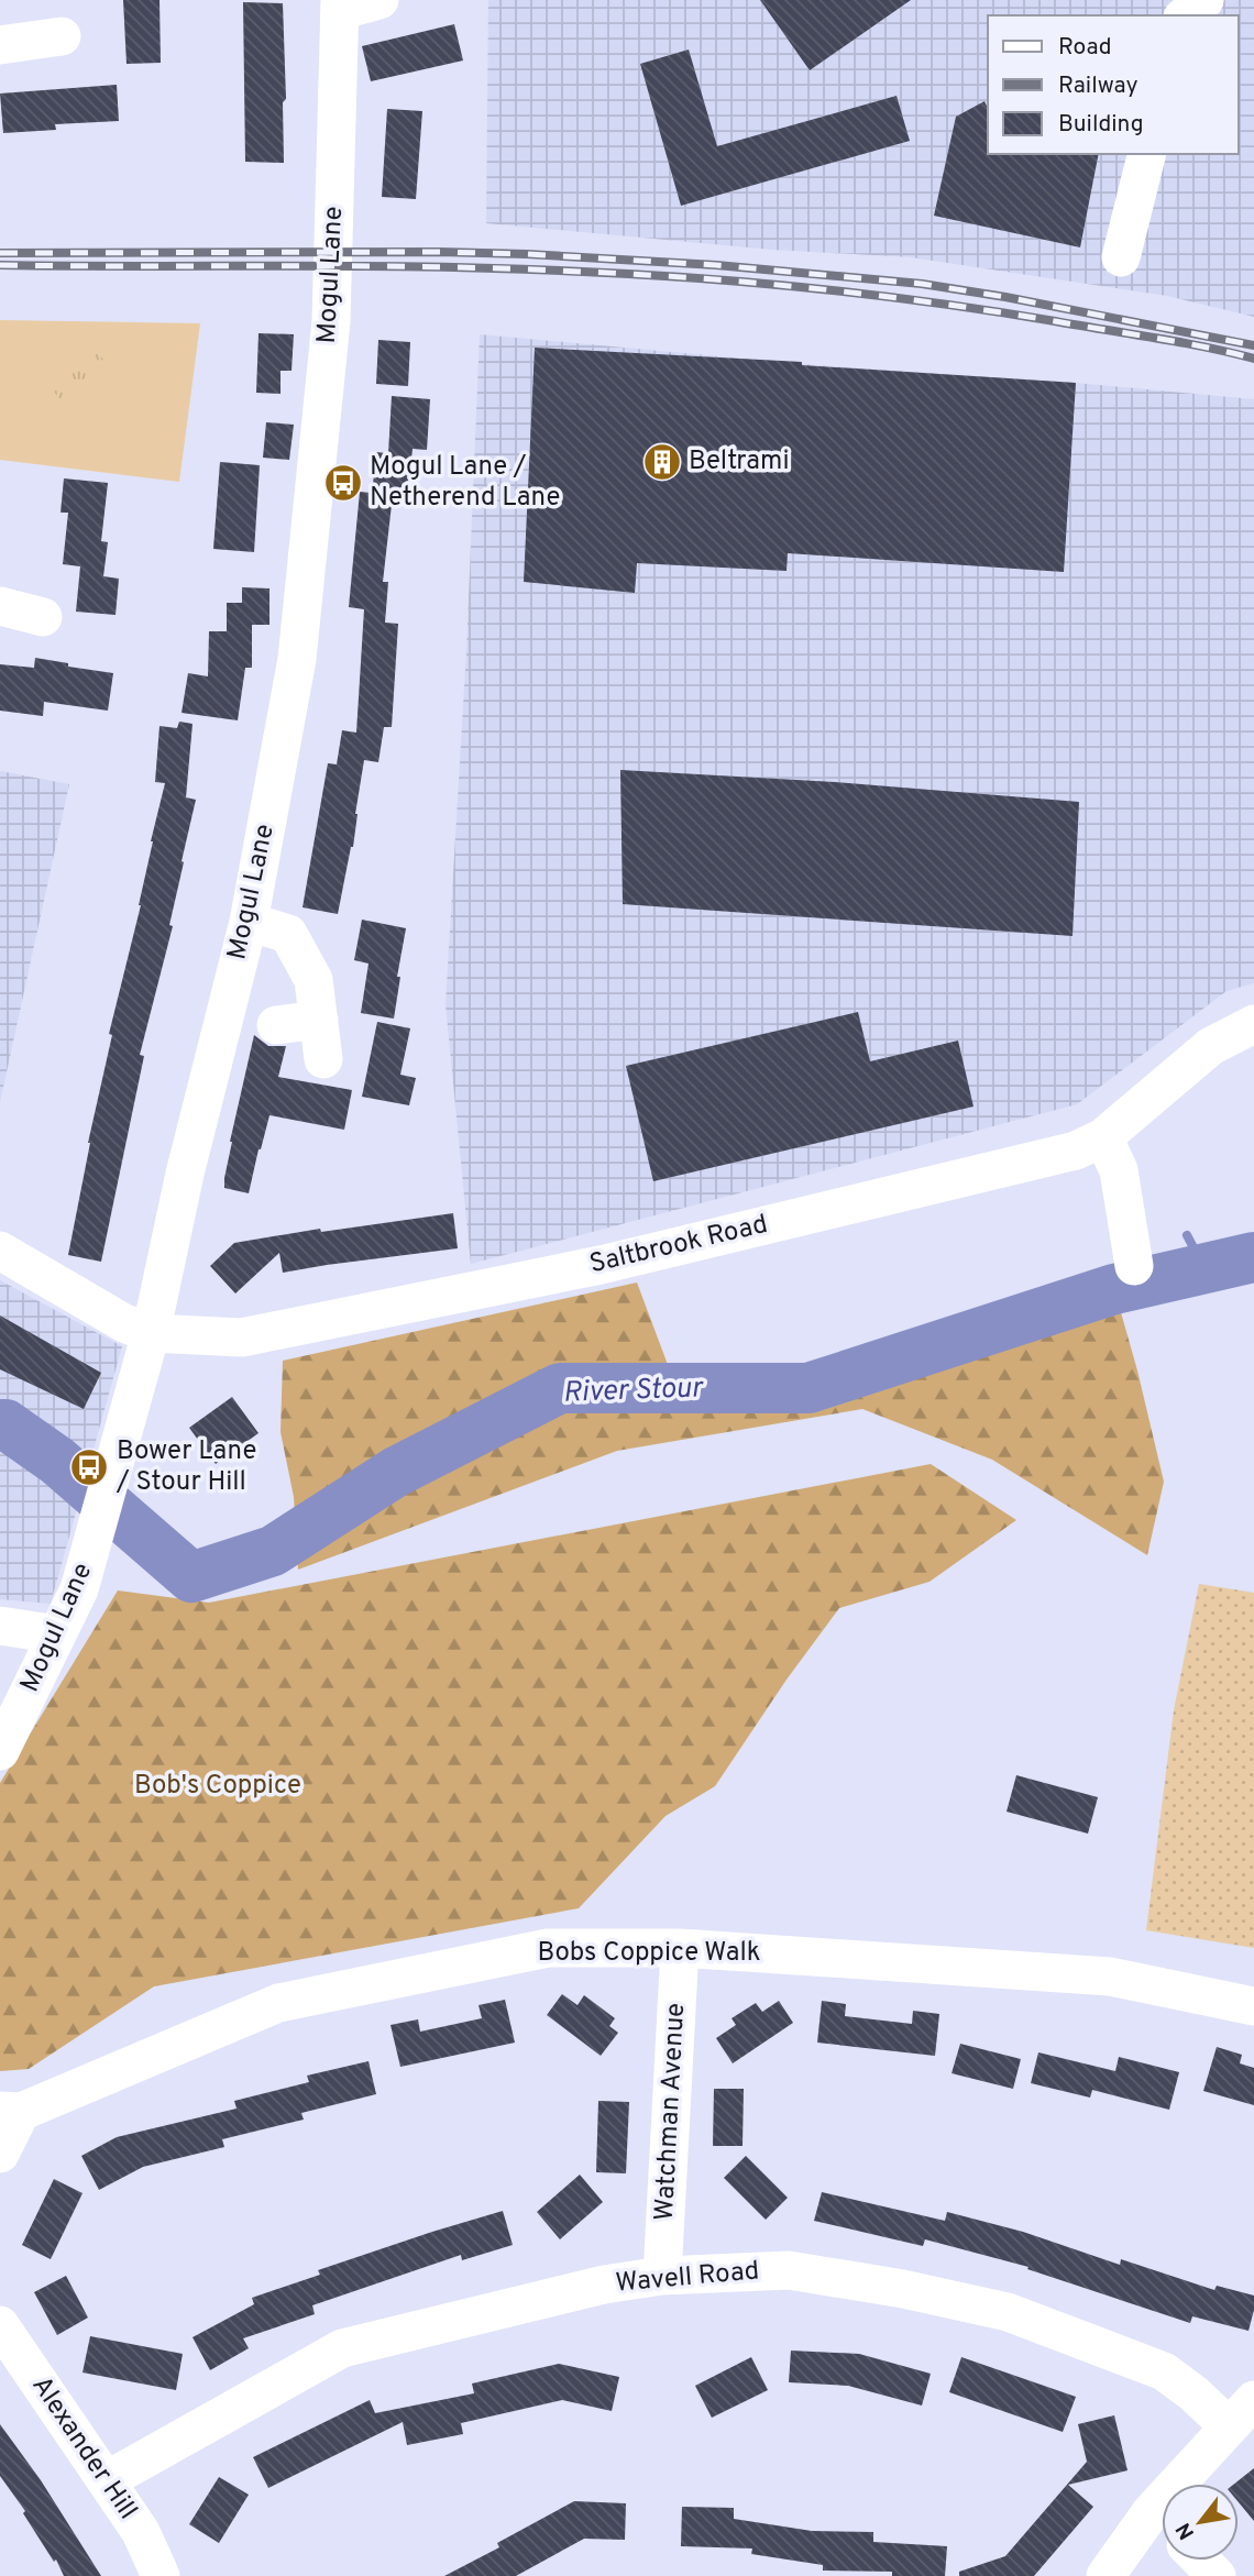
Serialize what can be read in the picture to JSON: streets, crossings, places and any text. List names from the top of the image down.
{
  "streets": {
    "street": [
      "Mogul Lane",
      "Saltbrook Road",
      "Bobs Coppice Walk",
      "Watchman Avenue",
      "Wavell Road",
      "Alexander Hill"
    ]
  },
  "crossings": [
    ["Mogul Lane", "Saltbrook Road"],
    ["Bobs Coppice Walk", "Watchman Avenue"],
    ["Watchman Avenue", "Wavell Road"],
    ["Wavell Road", "Alexander Hill"]
  ],
  "water": ["River Stour"],
  "parks": ["Bob's Coppice"],
  "places": {
    "building": ["Beltrami"],
    "bus stop": ["Mogul Lane / Netherend Lane", "Bower Lane / Stour Hill"]
  },
  "legend": ["Road", "Railway", "Building"],
  "north": "bottom left"
}
